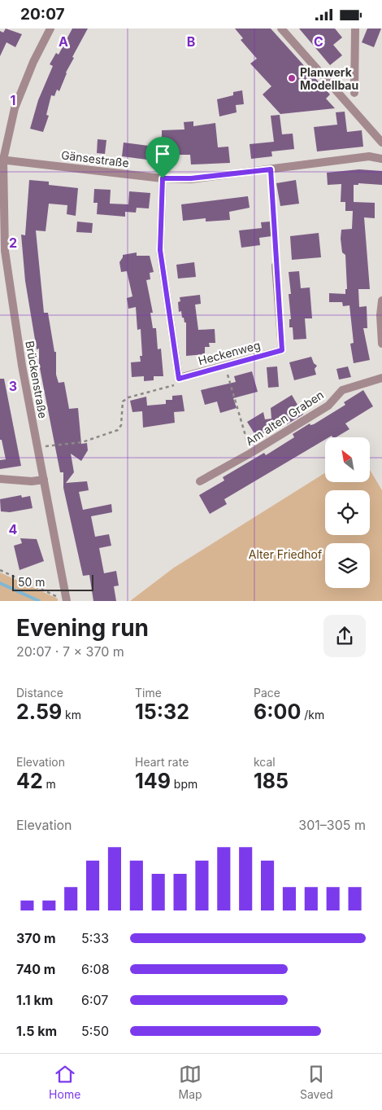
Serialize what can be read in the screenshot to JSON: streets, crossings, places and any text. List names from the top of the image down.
{
  "streets": {
    "street": [
      "Gänsestraße",
      "Heckenweg",
      "Brückenstraße",
      "Am alten Graben"
    ]
  },
  "crossings": [
    ["Gänsestraße", "Brückenstraße"]
  ],
  "parks": ["Alter Friedhof"],
  "places": ["Planwerk Modellbau"],
  "scale_bar": "50 m",
  "north": "top left",
  "page": {
    "status": "20:07",
    "scale": "50 m",
    "heading": ["Evening run", "20:07 · 7 × 370 m"],
    "stats": [
      ["Distance", "2.59 km"],
      ["Time", "15:32"],
      ["Pace", "6:00 /km"],
      ["Elevation", "42 m"],
      ["Heart rate", "149 bpm"],
      ["kcal", "185"]
    ],
    "chart": ["Elevation", "301–305 m"],
    "list": [
      {
        "name": "370 m",
        "note": "5:33"
      },
      {
        "name": "740 m",
        "note": "6:08"
      },
      {
        "name": "1.1 km",
        "note": "6:07"
      },
      {
        "name": "1.5 km",
        "note": "5:50"
      }
    ],
    "tabs": ["Home", "Map", "Saved"]
  },
  "grid": {
    "columns": ["A", "B", "C"],
    "rows": [
      "1",
      "2",
      "3",
      "4"
    ]
  }
}
